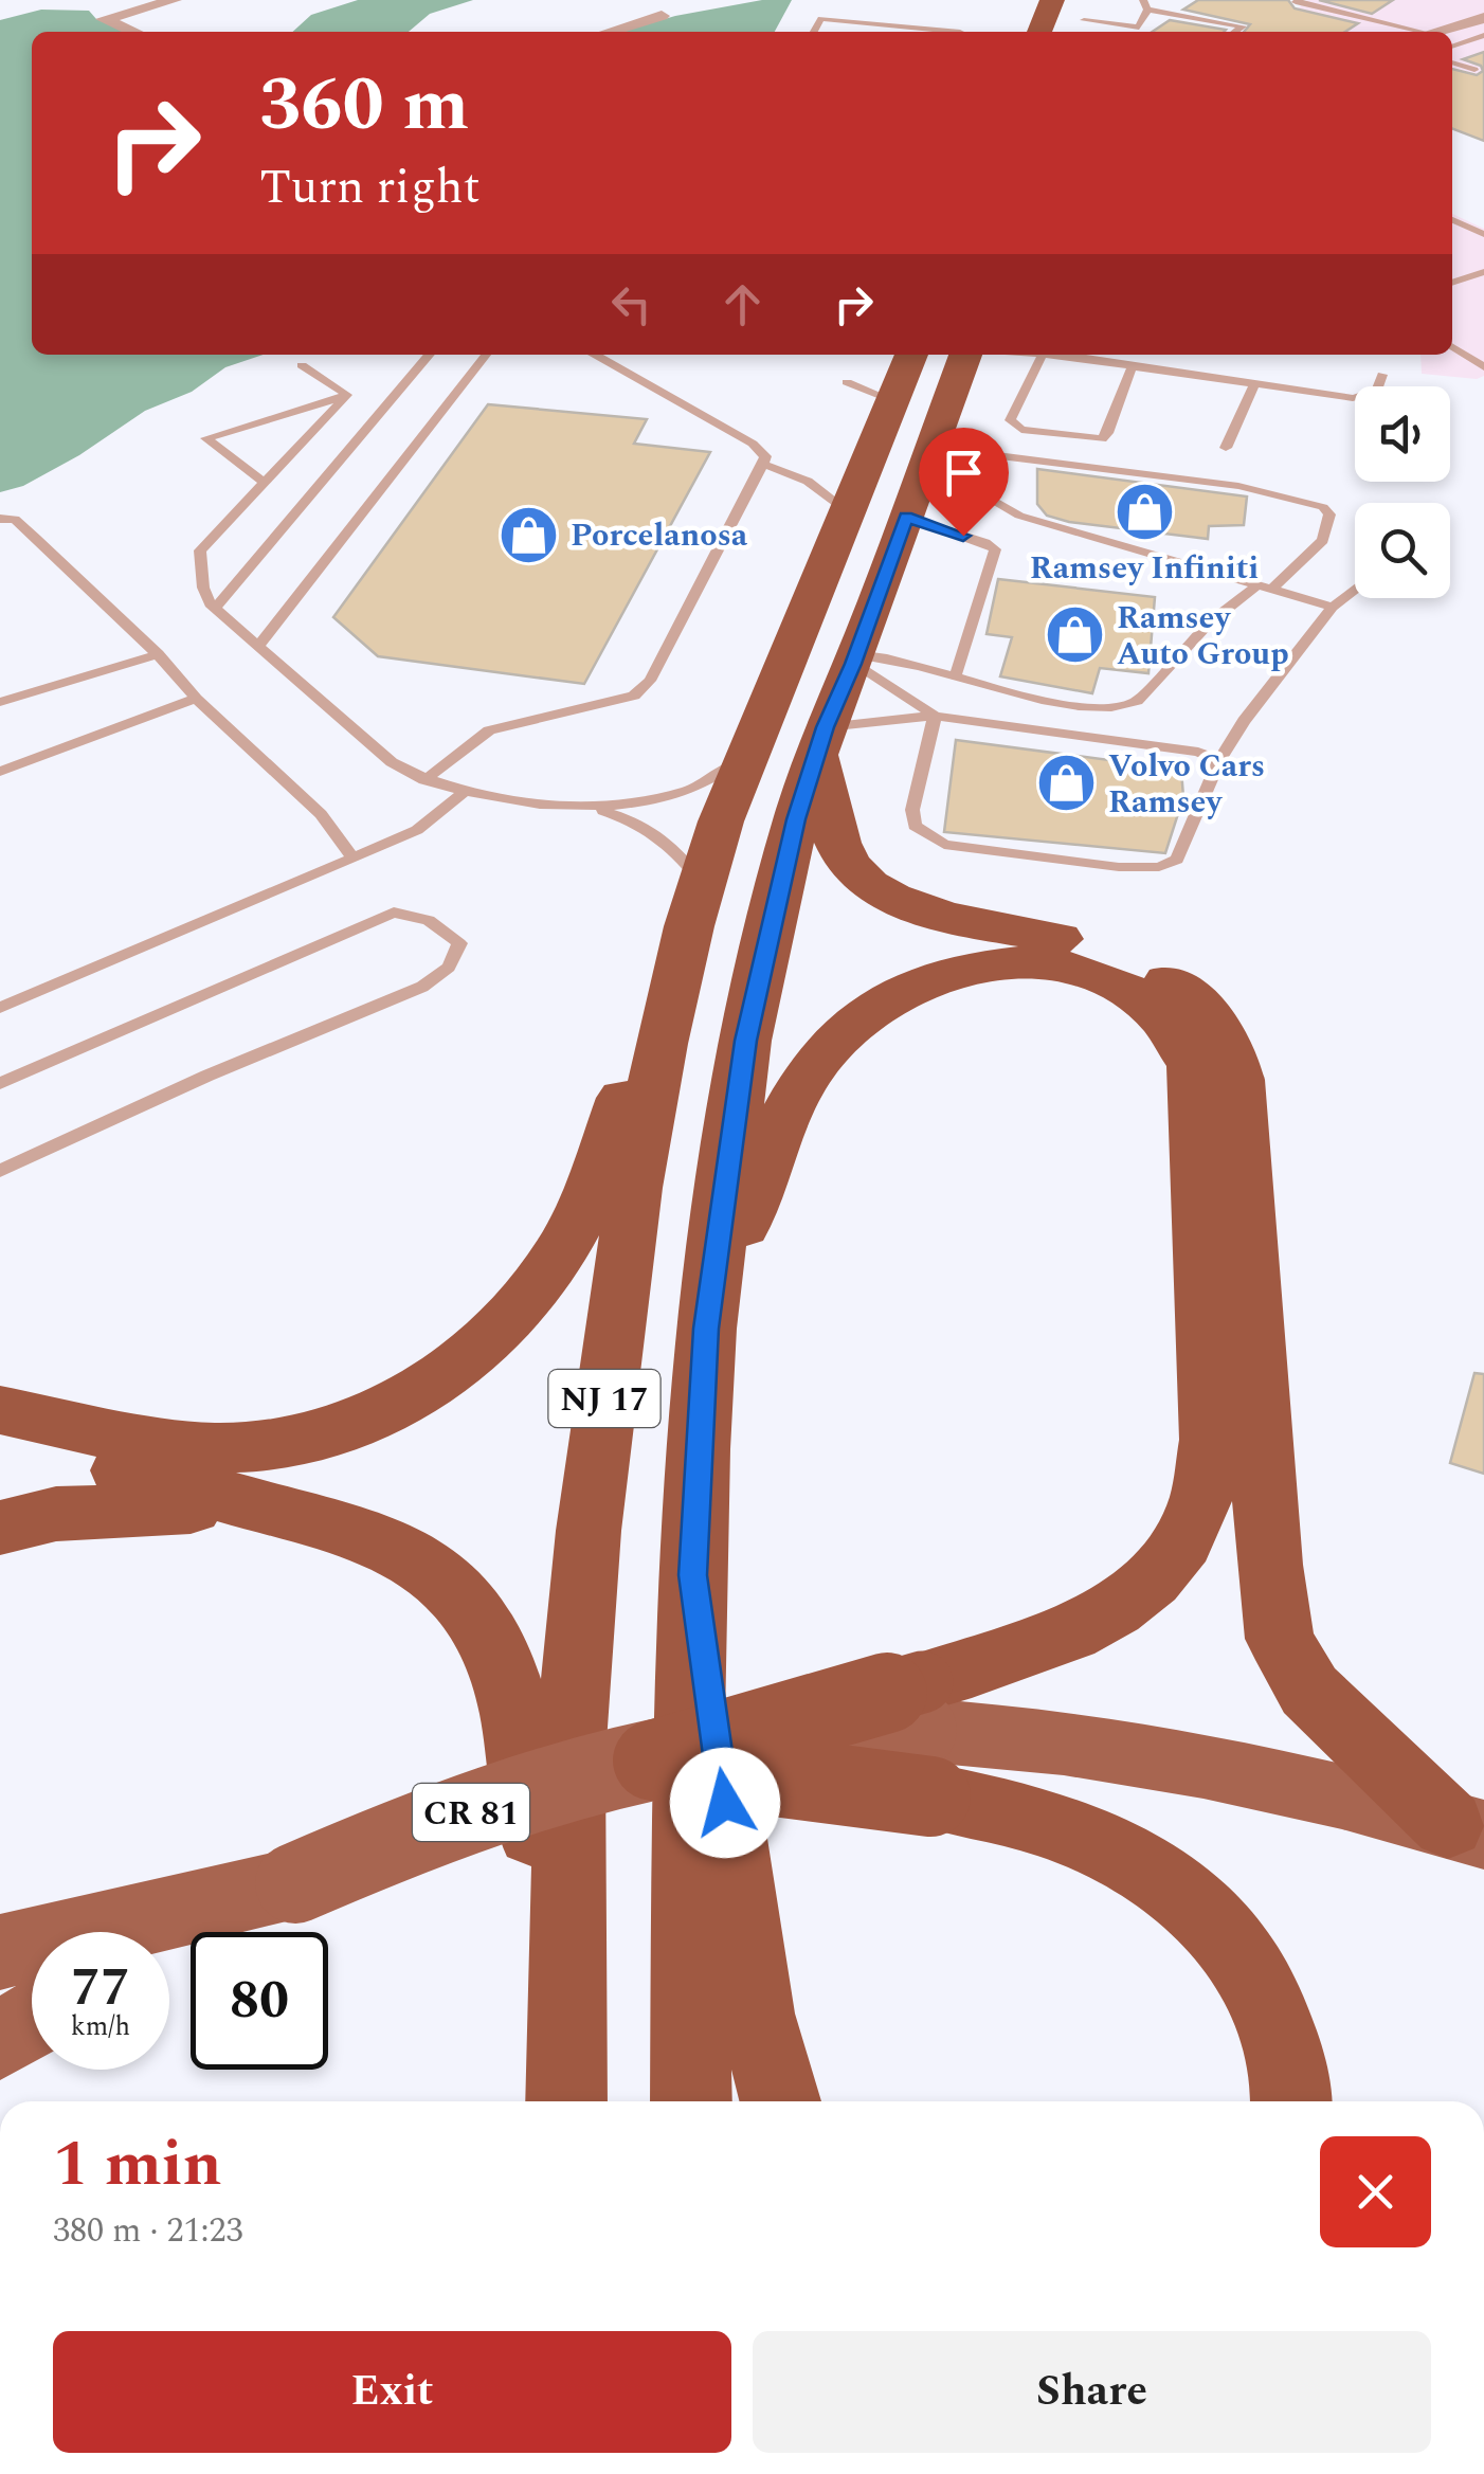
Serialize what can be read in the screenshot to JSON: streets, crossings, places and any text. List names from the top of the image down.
{
  "streets": {
    "highway": ["NJ 17"],
    "main road": ["CR 81"]
  },
  "places": {
    "shop": [
      "Ramsey Infiniti",
      "Porcelanosa",
      "Ramsey Auto Group",
      "Volvo Cars Ramsey"
    ]
  },
  "page": {
    "turn": ["360 m", "Turn right"],
    "speed": "77 km/h",
    "limit": "80",
    "heading": ["1 min", "380 m · 21:23"],
    "buttons": ["Exit", "Share"]
  }
}
